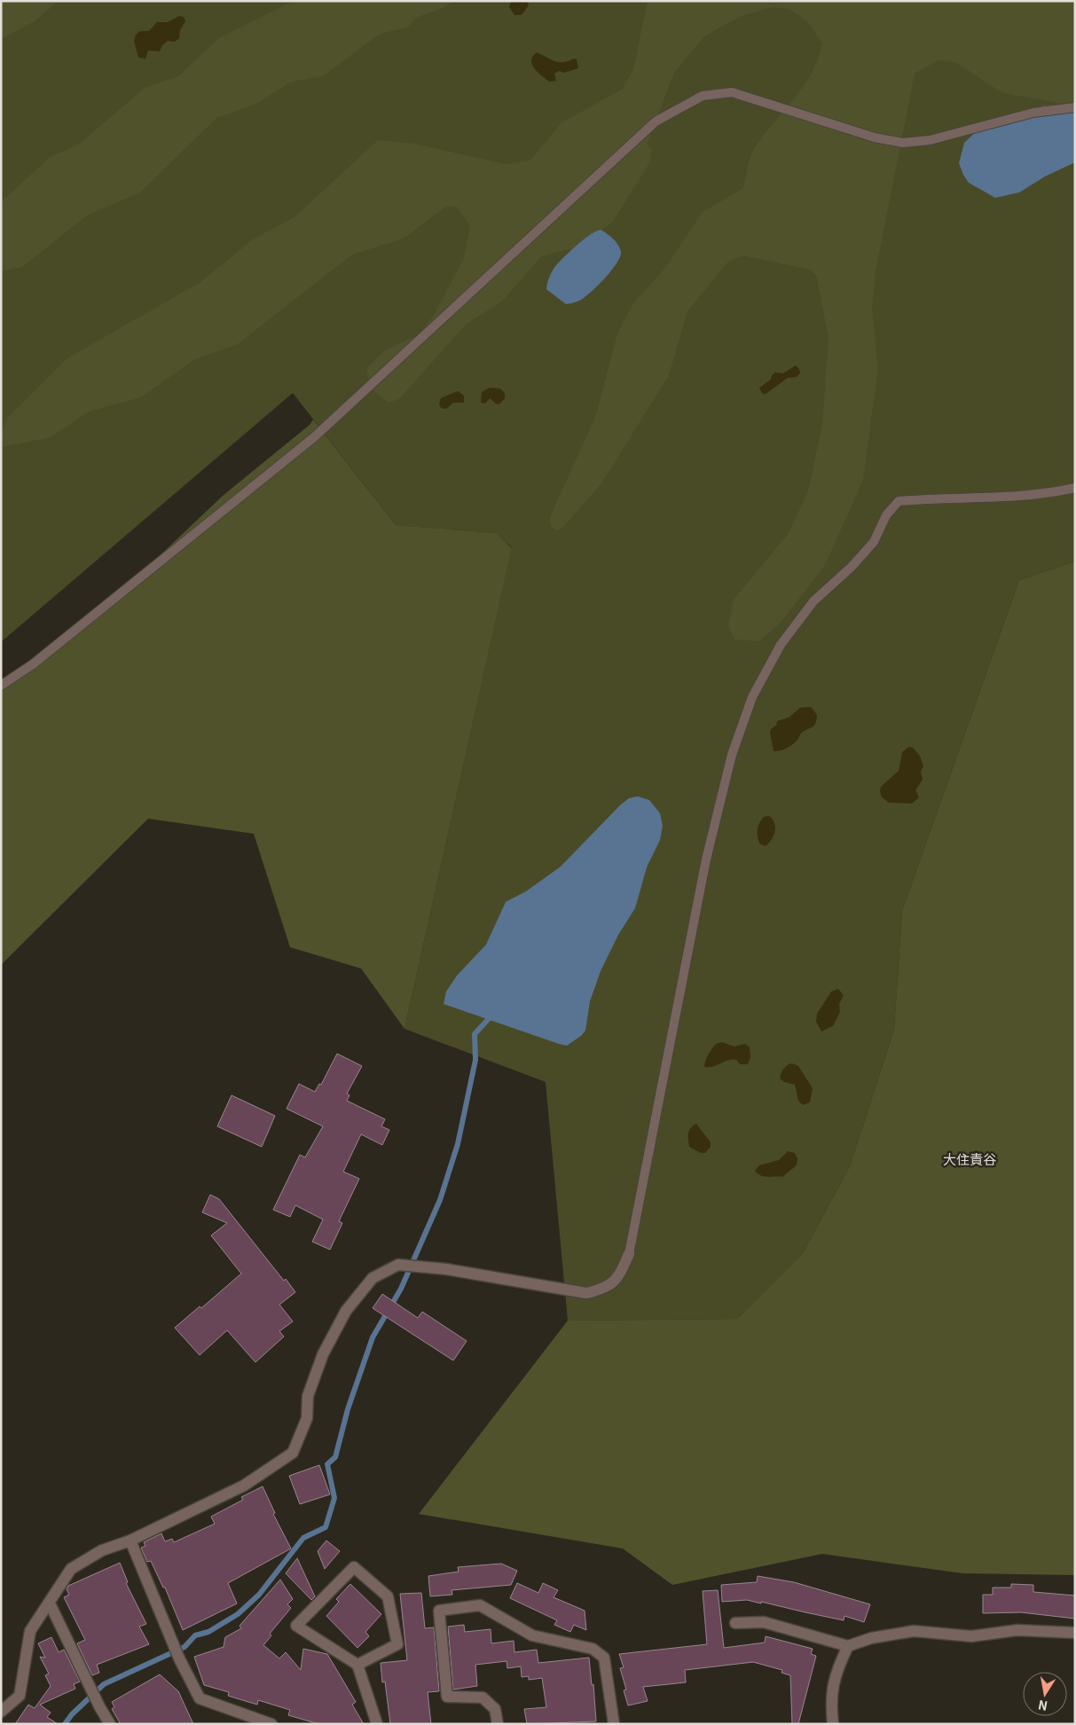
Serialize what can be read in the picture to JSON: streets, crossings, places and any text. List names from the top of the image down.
{
  "districts": ["大住責谷"],
  "north": "bottom"
}
